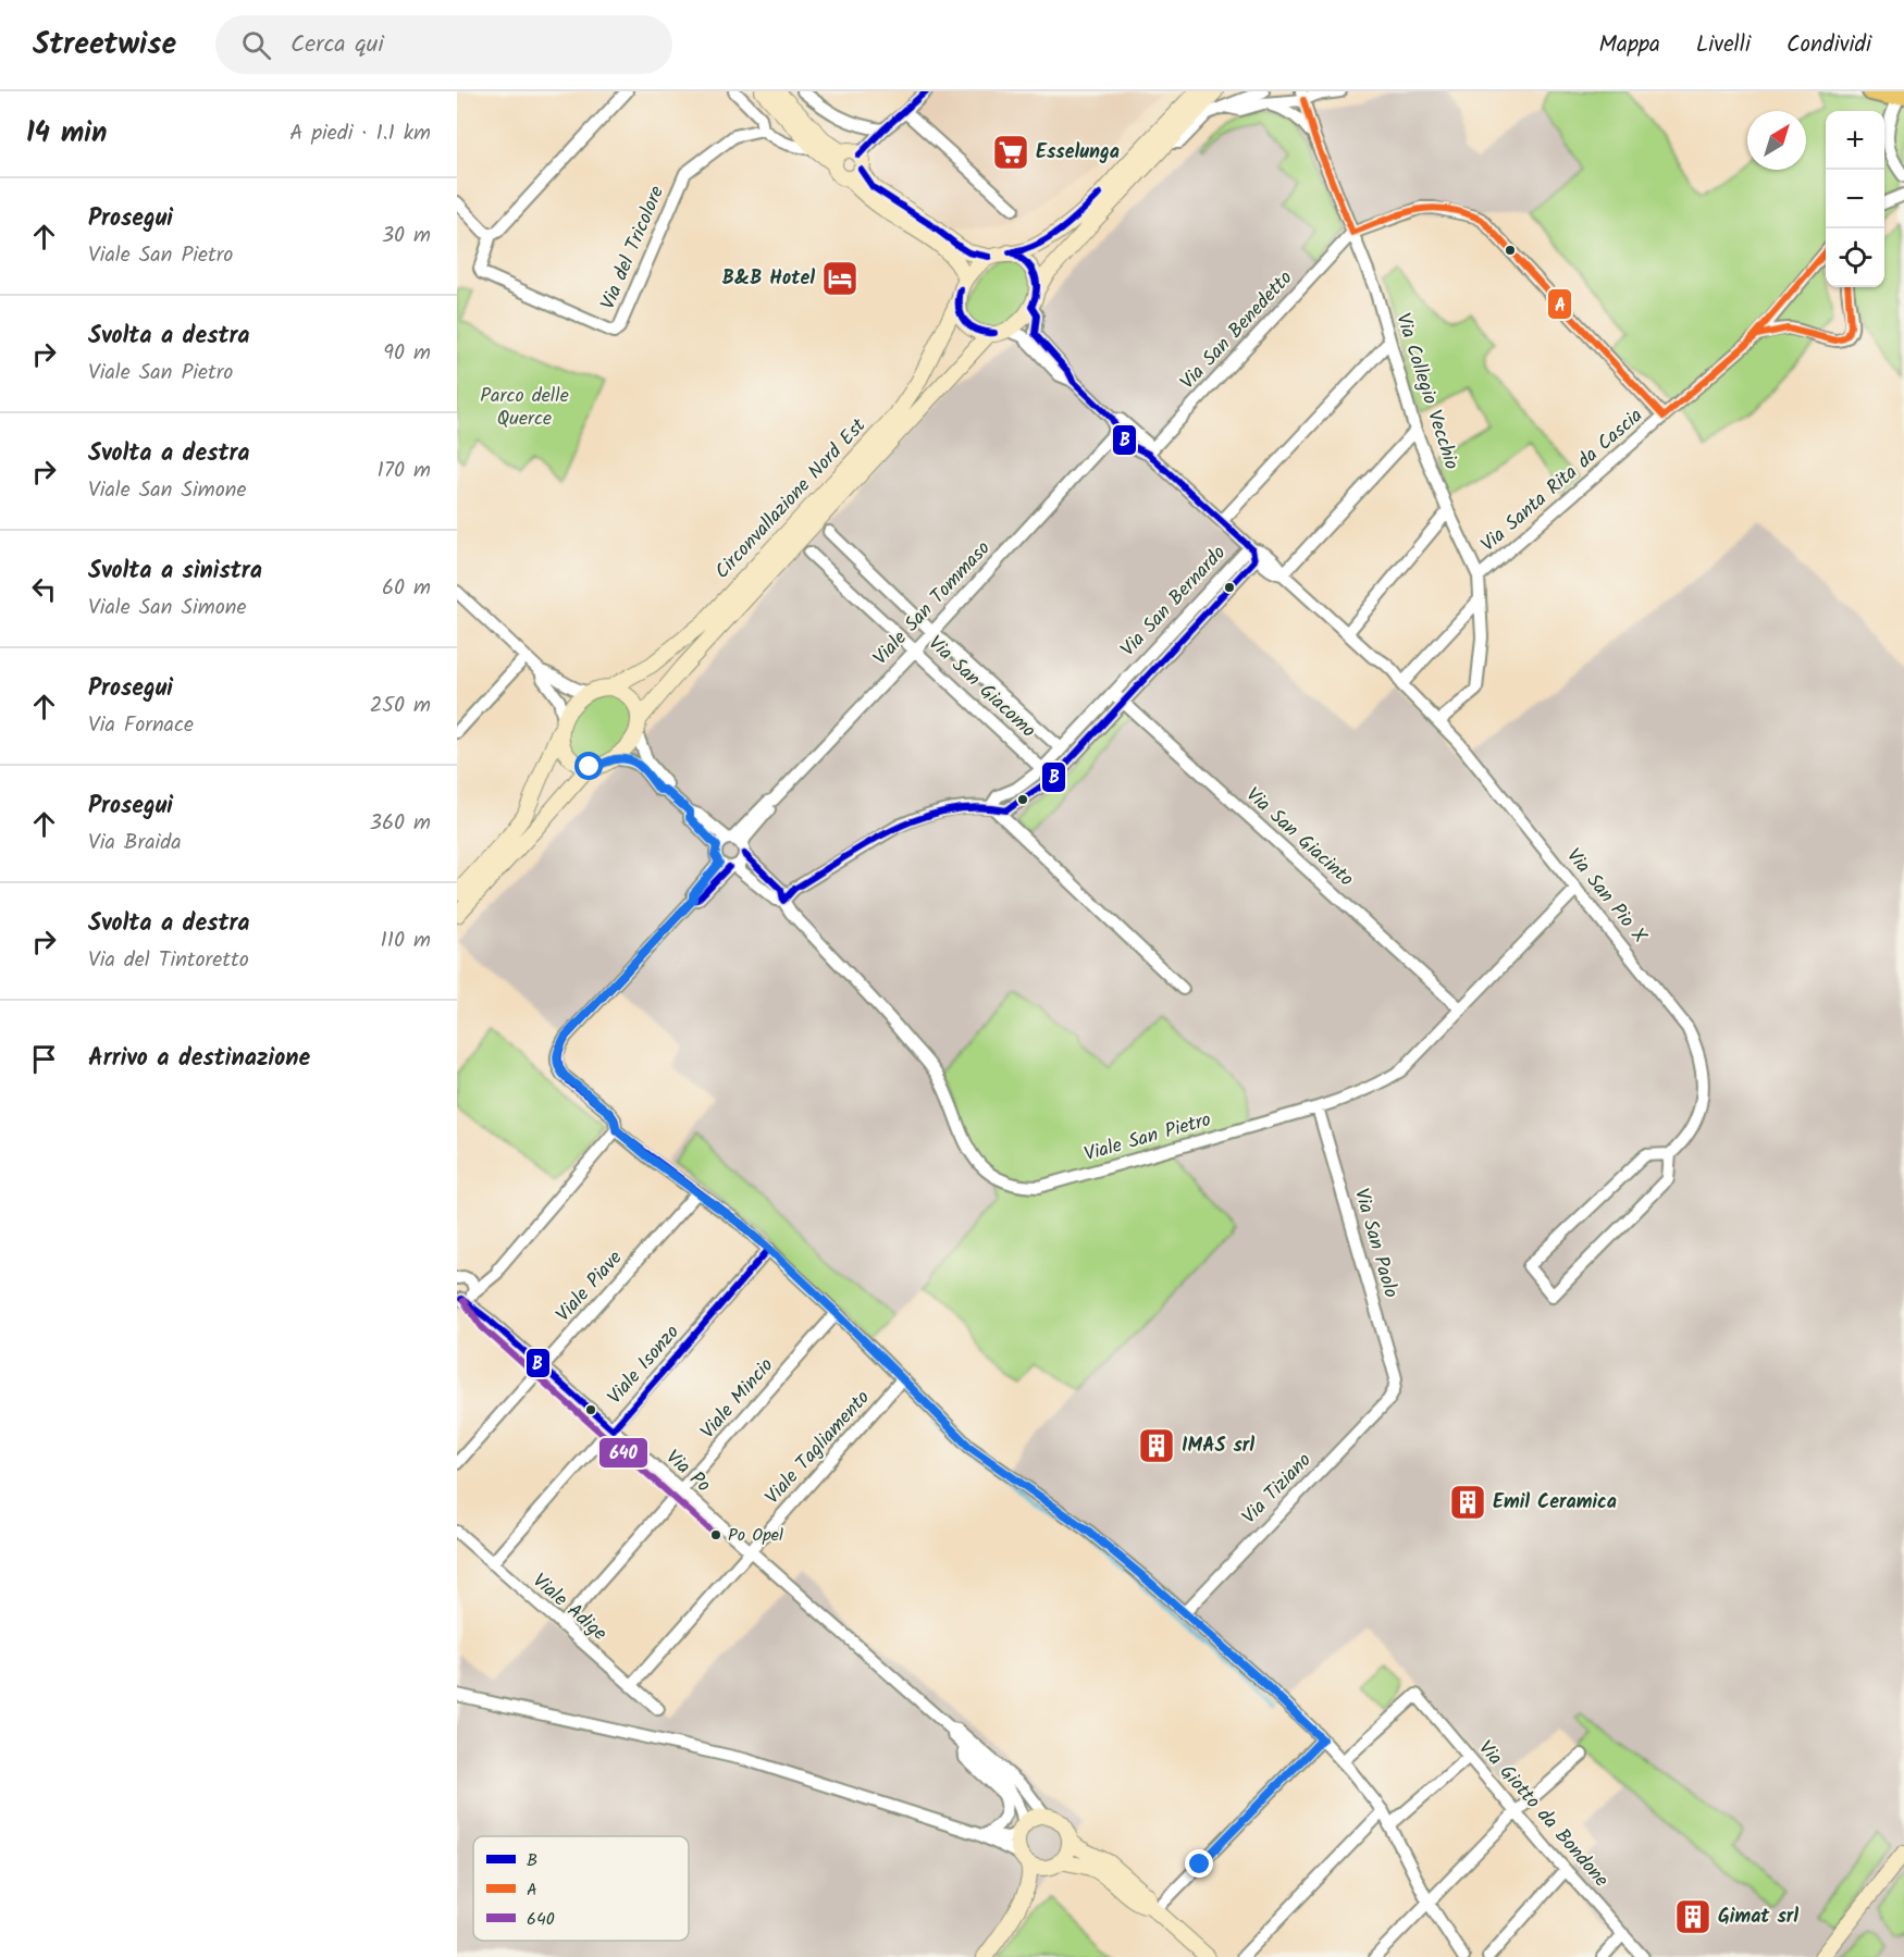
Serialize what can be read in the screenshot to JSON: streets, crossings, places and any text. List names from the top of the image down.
{
  "streets": {
    "main road": ["Circonvallazione Nord Est"],
    "street": [
      "Via del Tricolore",
      "Via San Benedetto",
      "Via Collegio Vecchio",
      "Via Santa Rita da Cascia",
      "Via San Bernardo",
      "Viale San Tommaso",
      "Via San Giacomo",
      "Via San Giacinto",
      "Via San Pio X",
      "Viale San Pietro",
      "Via San Paolo",
      "Viale Piave",
      "Viale Isonzo",
      "Viale Mincio",
      "Viale Tagliamento",
      "Via Po",
      "Via Tiziano",
      "Viale Adige",
      "Via Giotto da Bondone"
    ]
  },
  "crossings": [
    ["Via San Benedetto", "Via Collegio Vecchio"],
    ["Via San Benedetto", "Via San Pio X"],
    ["Via Collegio Vecchio", "Via Santa Rita da Cascia"],
    ["Via Collegio Vecchio", "Circonvallazione Nord Est"],
    ["Via Collegio Vecchio", "Via San Pio X"],
    ["Circonvallazione Nord Est", "Via San Pio X"],
    ["Circonvallazione Nord Est", "Viale San Pietro"],
    ["Via San Bernardo", "Via San Giacomo"],
    ["Via San Bernardo", "Via San Giacinto"],
    ["Via San Bernardo", "Via San Pio X"],
    ["Via San Bernardo", "Viale San Pietro"],
    ["Viale San Tommaso", "Via San Giacomo"],
    ["Viale San Tommaso", "Via San Pio X"],
    ["Viale San Tommaso", "Viale San Pietro"],
    ["Via San Giacinto", "Viale San Pietro"],
    ["Via San Pio X", "Viale San Pietro"],
    ["Viale San Pietro", "Via San Paolo"],
    ["Via San Paolo", "Via Tiziano"],
    ["Viale Piave", "Via Po"],
    ["Viale Isonzo", "Via Po"],
    ["Viale Isonzo", "Viale Adige"],
    ["Viale Mincio", "Via Po"],
    ["Viale Mincio", "Viale Adige"],
    ["Viale Tagliamento", "Via Po"],
    ["Viale Tagliamento", "Viale Adige"]
  ],
  "parks": ["Parco delle Querce"],
  "places": {
    "supermarket": ["Esselunga"],
    "hotel": ["B&B Hotel"],
    "building": ["IMAS srl", "Emil Ceramica", "Gimat srl"],
    "other": ["Po Opel"]
  },
  "lines": ["transit line B", "transit line A", "transit line 640"],
  "legend": ["B", "A", "640"],
  "north": "top right",
  "page": {
    "header": "Streetwise",
    "search": "Cerca qui",
    "nav": ["Mappa", "Livelli", "Condividi"],
    "heading": ["14 min", "A piedi · 1.1 km"],
    "map_buttons": ["+", "−"],
    "list": [
      ["Prosegui", "Viale San Pietro", "30 m"],
      ["Svolta a destra", "Viale San Pietro", "90 m"],
      ["Svolta a destra", "Viale San Simone", "170 m"],
      ["Svolta a sinistra", "Viale San Simone", "60 m"],
      ["Prosegui", "Via Fornace", "250 m"],
      ["Prosegui", "Via Braida", "360 m"],
      ["Svolta a destra", "Via del Tintoretto", "110 m"],
      "Arrivo a destinazione"
    ]
  }
}
